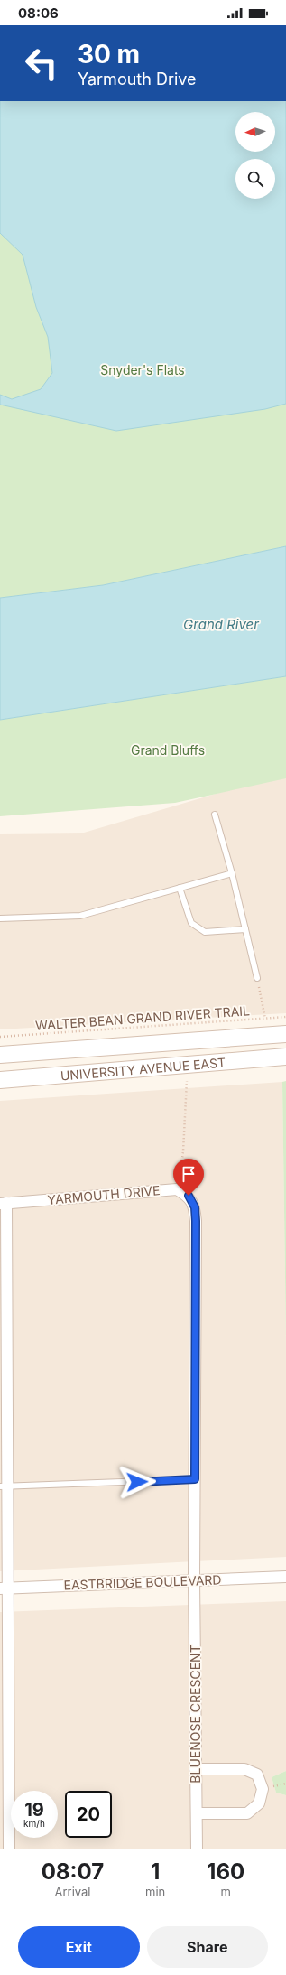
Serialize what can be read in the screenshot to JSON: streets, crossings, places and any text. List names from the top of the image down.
{
  "streets": {
    "main road": ["UNIVERSITY AVENUE EAST"],
    "street": ["YARMOUTH DRIVE", "EASTBRIDGE BOULEVARD", "BLUENOSE CRESCENT"],
    "path": ["WALTER BEAN GRAND RIVER TRAIL"]
  },
  "crossings": [
    ["YARMOUTH DRIVE", "EASTBRIDGE BOULEVARD"],
    ["YARMOUTH DRIVE", "BLUENOSE CRESCENT"],
    ["EASTBRIDGE BOULEVARD", "BLUENOSE CRESCENT"]
  ],
  "water": ["Grand River"],
  "parks": ["Snyder's Flats", "Grand Bluffs"],
  "north": "left",
  "page": {
    "status": "08:06",
    "turn": ["30 m", "Yarmouth Drive"],
    "speed": "19 km/h",
    "limit": "20",
    "eta": [
      "08:07",
      "Arrival",
      "1",
      "min",
      "160",
      "m"
    ],
    "buttons": ["Exit", "Share"]
  }
}
